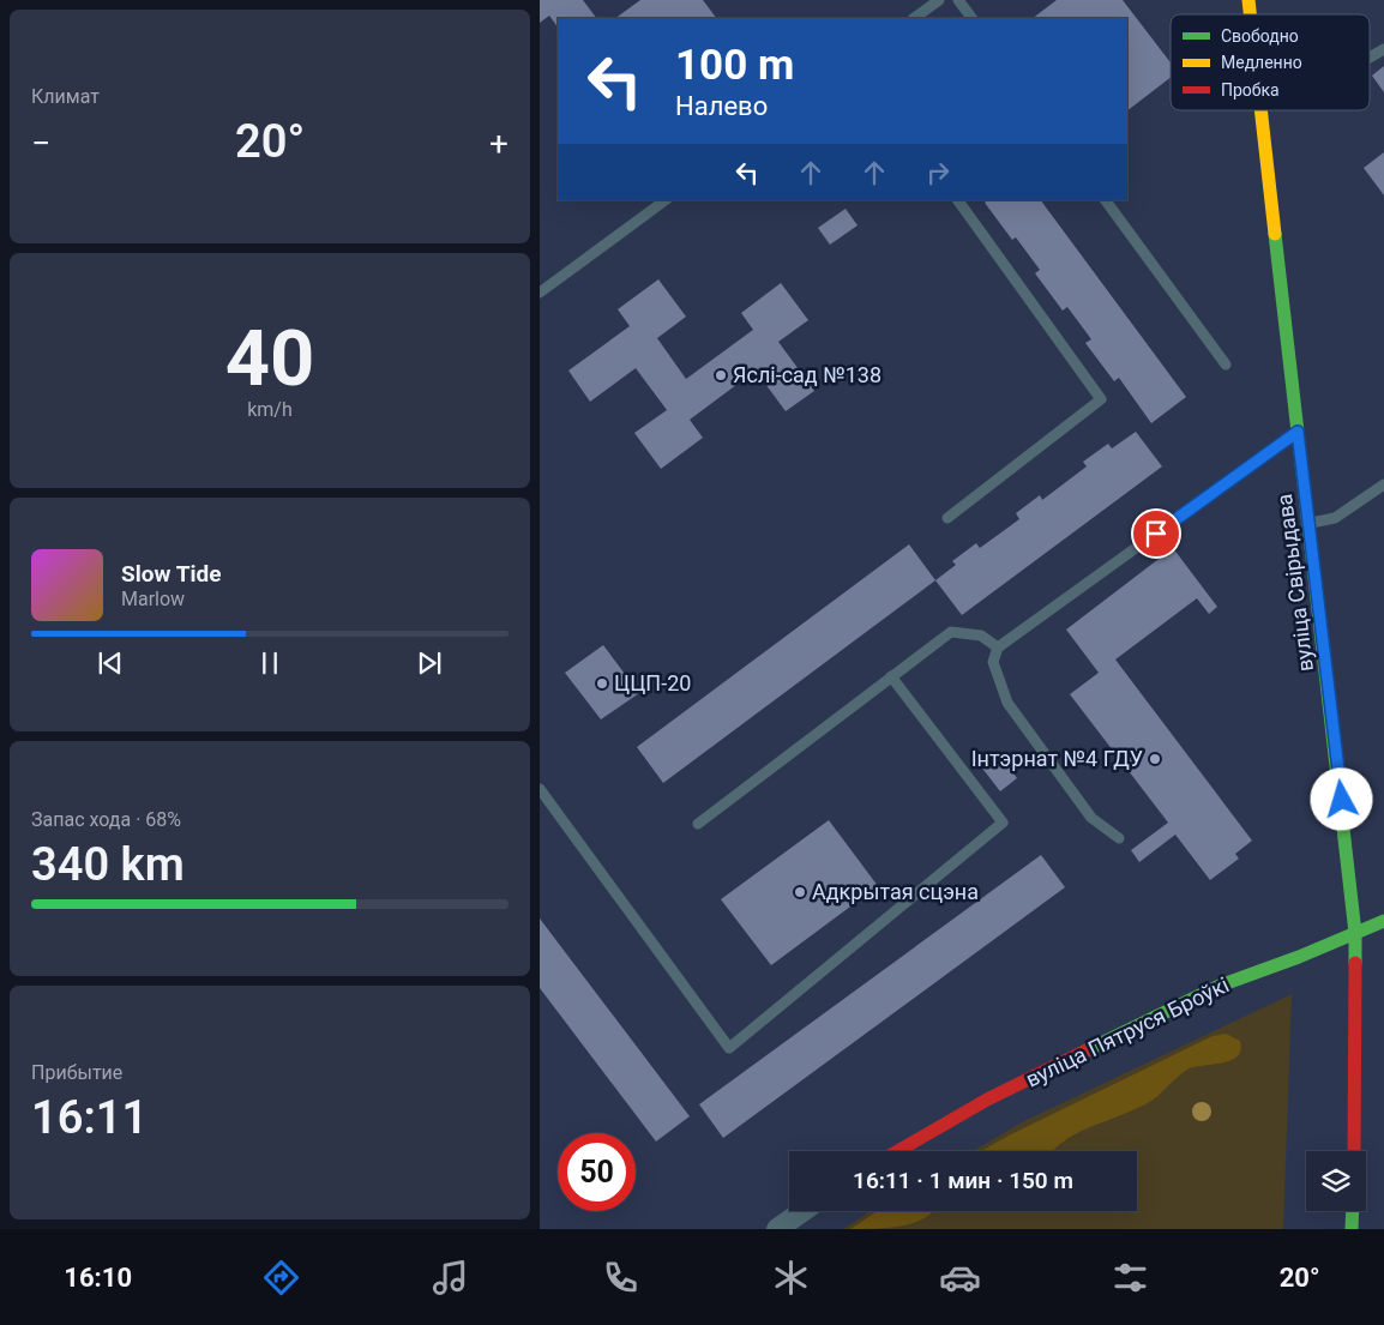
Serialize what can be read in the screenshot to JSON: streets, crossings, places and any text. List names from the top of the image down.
{
  "streets": {
    "main road": ["вуліца Свірыдава", "вуліца Пятруся Броўкі"]
  },
  "crossings": [
    ["вуліца Свірыдава", "вуліца Пятруся Броўкі"]
  ],
  "places": [
    "Яслі-сад №138",
    "ЦЦП-20",
    "Інтэрнат №4 ГДУ",
    "Адкрытая сцэна"
  ],
  "legend": ["Свободно", "Медленно", "Пробка"],
  "page": {
    "tile": [
      "Климат",
      ["40", "km/h"],
      ["Запас хода · 68%", "340 km"],
      ["Прибытие", "16:11"]
    ],
    "turn": ["100 m", "Налево"],
    "heat": ["−", "20°", "+"],
    "song": ["Slow Tide", "Marlow"],
    "limit": "50",
    "trip": "16:11 · 1 мин · 150 m",
    "tabs": ["16:10", "20°"]
  }
}
